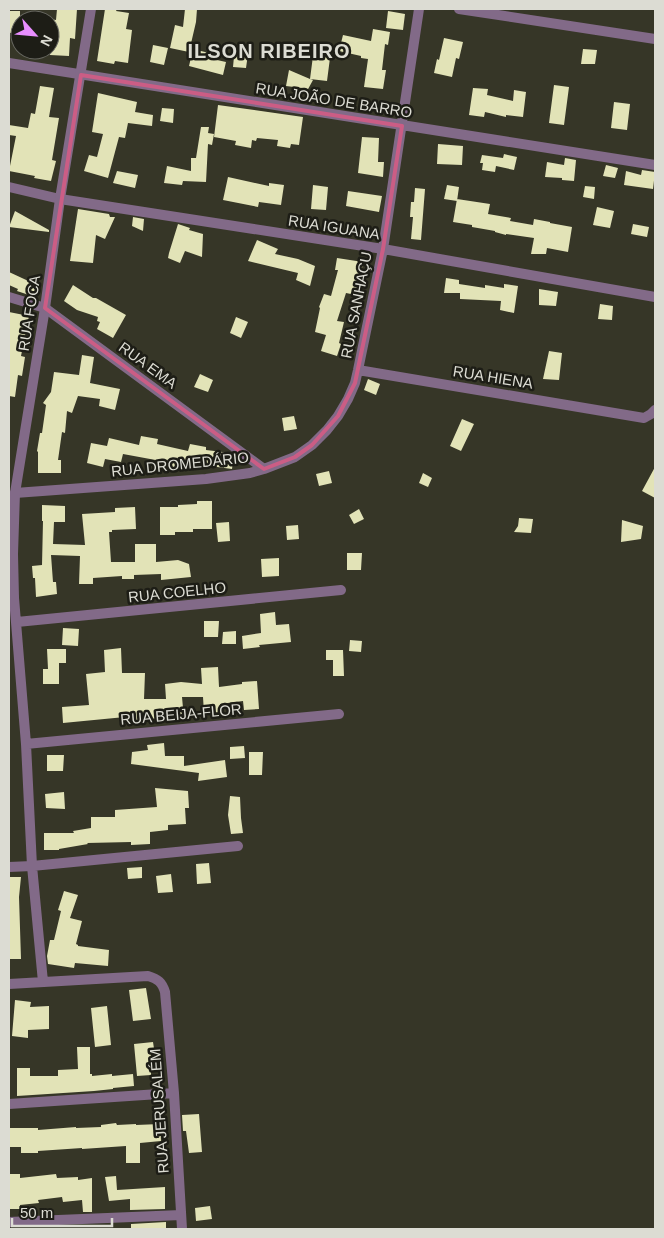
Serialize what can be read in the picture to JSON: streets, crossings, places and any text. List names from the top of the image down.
{
  "streets": {
    "street": [
      "RUA JOÃO DE BARRO",
      "RUA IGUANA",
      "RUA SANHAÇU",
      "RUA FOCA",
      "RUA EMA",
      "RUA HIENA",
      "RUA DROMEDÁRIO",
      "RUA COELHO",
      "RUA BEIJA-FLOR",
      "RUA JERUSALÉM"
    ]
  },
  "crossings": [
    ["RUA JOÃO DE BARRO", "RUA SANHAÇU"],
    ["RUA JOÃO DE BARRO", "RUA FOCA"],
    ["RUA IGUANA", "RUA SANHAÇU"],
    ["RUA IGUANA", "RUA FOCA"],
    ["RUA SANHAÇU", "RUA HIENA"],
    ["RUA SANHAÇU", "RUA DROMEDÁRIO"],
    ["RUA FOCA", "RUA EMA"],
    ["RUA FOCA", "RUA DROMEDÁRIO"],
    ["RUA FOCA", "RUA COELHO"],
    ["RUA FOCA", "RUA BEIJA-FLOR"],
    ["RUA FOCA", "RUA JERUSALÉM"],
    ["RUA EMA", "RUA DROMEDÁRIO"],
    ["RUA HIENA", "RUA DROMEDÁRIO"]
  ],
  "districts": ["ILSON RIBEIRO"],
  "scale_bar": "50 m",
  "north": "bottom right"
}
